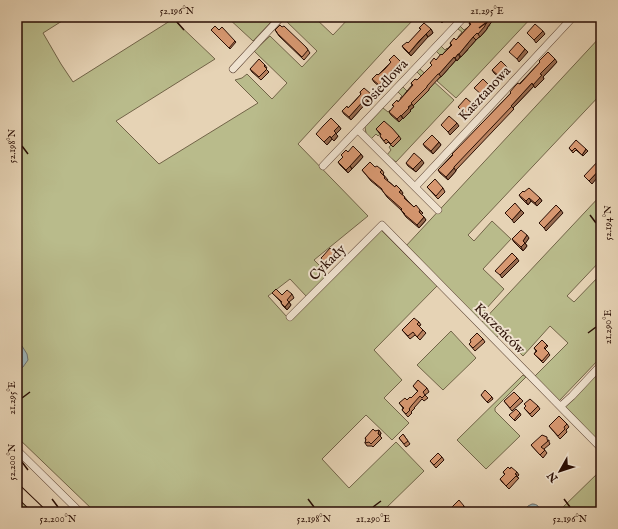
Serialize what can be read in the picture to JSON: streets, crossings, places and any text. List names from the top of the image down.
{
  "streets": {
    "street": [
      "Osiedlowa",
      "Kasztanowa",
      "Cykady",
      "Kaczeńców"
    ]
  },
  "crossings": [
    ["Cykady", "Kaczeńców"]
  ],
  "north": "bottom left",
  "coordinates": [
    "52.196°N",
    "21.295°E",
    "52.198°N",
    "52.194°N",
    "21.290°E",
    "52.200°N"
  ]
}
